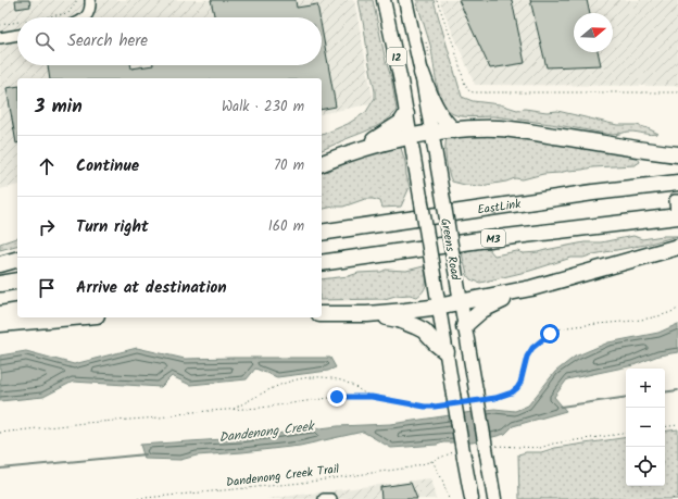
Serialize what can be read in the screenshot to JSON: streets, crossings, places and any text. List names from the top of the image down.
{
  "streets": {
    "highway": ["EastLink", "M3"],
    "main road": ["12", "Greens Road"],
    "path": ["Dandenong Creek Trail"]
  },
  "water": ["Dandenong Creek"],
  "north": "right",
  "page": {
    "search": "Search here",
    "heading": ["3 min", "Walk · 230 m"],
    "list": [
      ["Continue", "70 m"],
      ["Turn right", "160 m"],
      "Arrive at destination"
    ],
    "map_buttons": ["+", "−"]
  }
}
